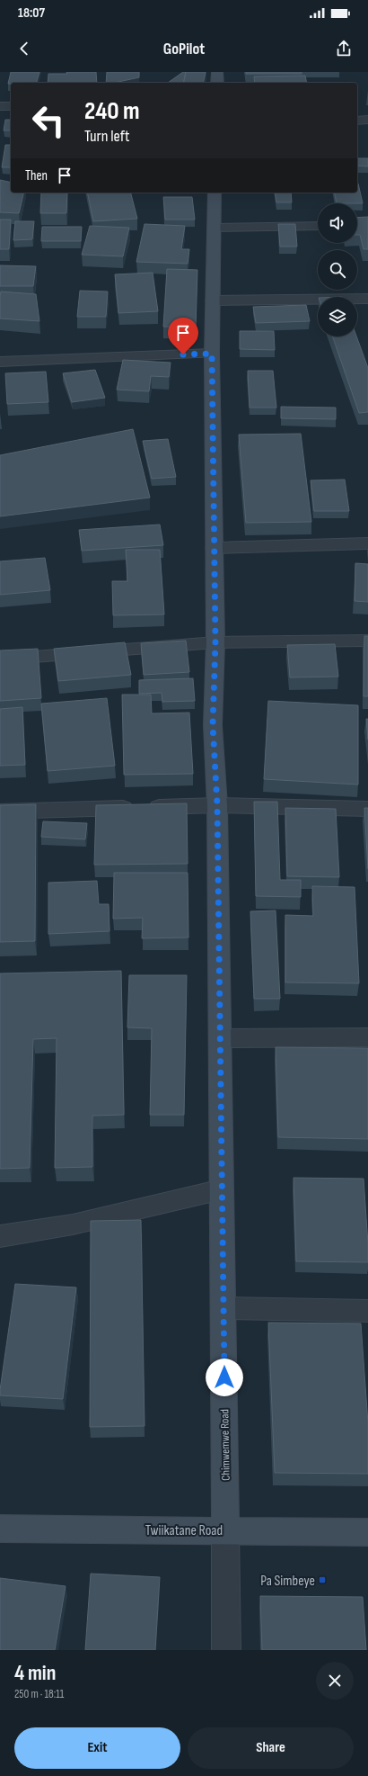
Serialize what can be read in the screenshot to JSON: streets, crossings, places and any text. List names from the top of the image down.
{
  "streets": {
    "main road": ["Chimwemwe Road", "Twiikatane Road"]
  },
  "crossings": [
    ["Chimwemwe Road", "Twiikatane Road"]
  ],
  "places": {
    "transit": ["Pa Simbeye"]
  },
  "page": {
    "status": "18:07",
    "header": "GoPilot",
    "turn": ["240 m", "Turn left"],
    "then": "Then",
    "heading": ["4 min", "250 m · 18:11"],
    "buttons": ["Exit", "Share"]
  }
}
